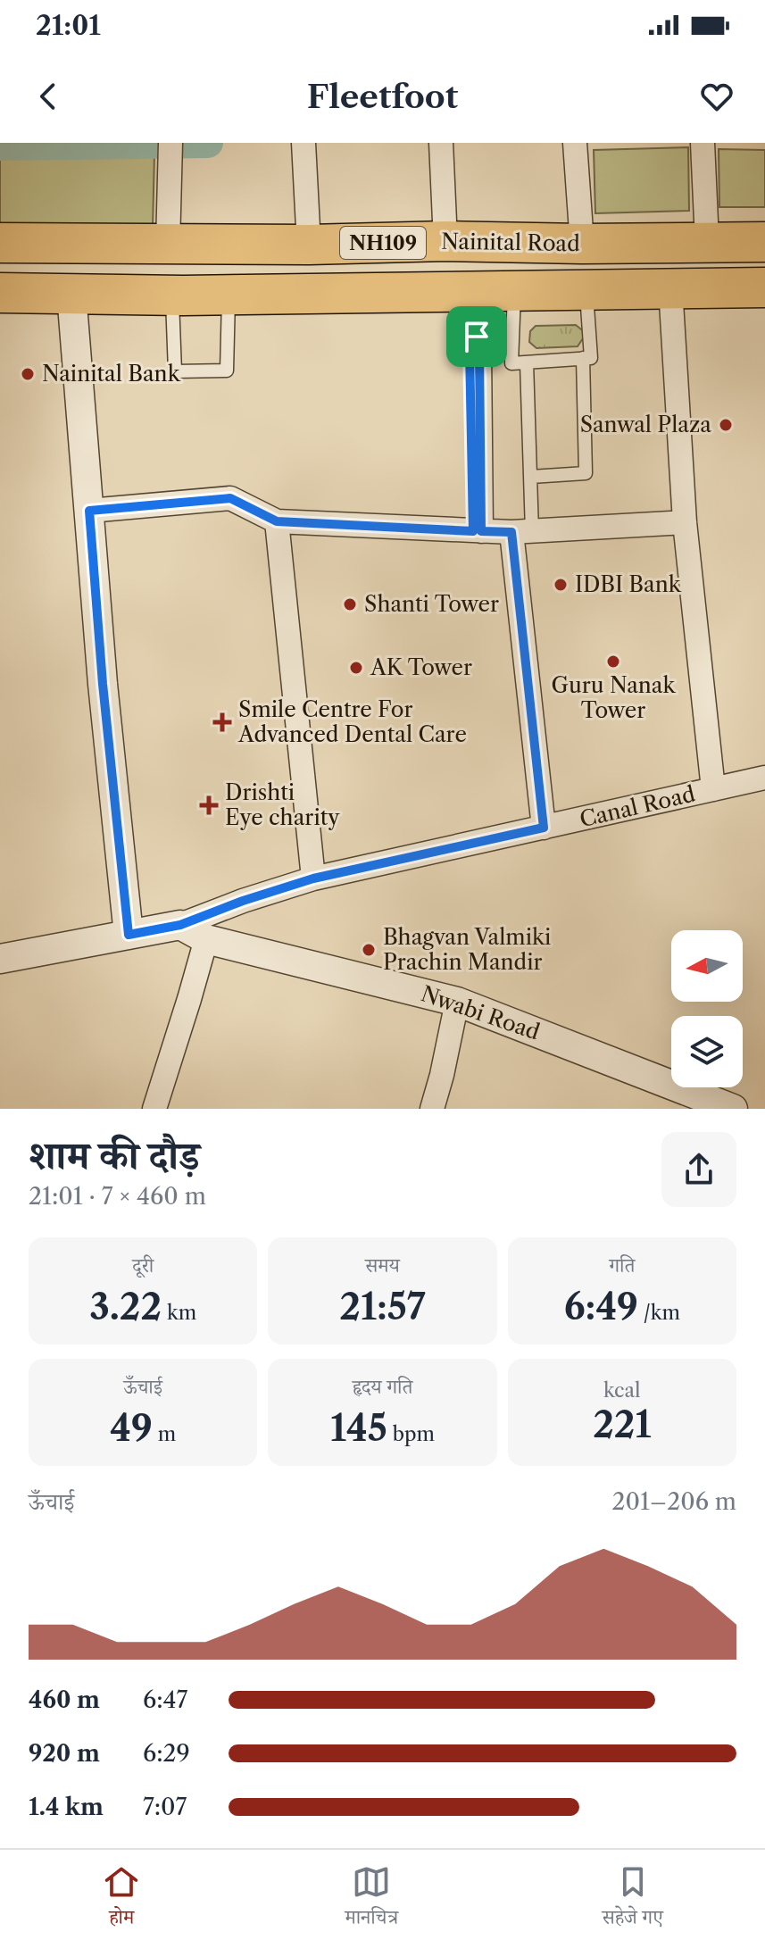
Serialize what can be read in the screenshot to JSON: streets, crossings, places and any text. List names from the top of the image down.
{
  "streets": {
    "highway": ["NH109", "Nainital Road"],
    "street": ["Canal Road", "Nwabi Road"]
  },
  "crossings": [
    ["Canal Road", "Nwabi Road"]
  ],
  "places": {
    "other": [
      "Nainital Bank",
      "Sanwal Plaza",
      "IDBI Bank",
      "Shanti Tower",
      "Guru Nanak Tower",
      "AK Tower",
      "Bhagvan Valmiki Prachin Mandir"
    ],
    "health": ["Smile Centre For Advanced Dental Care", "Drishti Eye charity"]
  },
  "north": "left",
  "page": {
    "status": "21:01",
    "header": "Fleetfoot",
    "heading": ["शाम की दौड़", "21:01 · 7 × 460 m"],
    "stats": [
      ["दूरी", "3.22 km"],
      ["समय", "21:57"],
      ["गति", "6:49 /km"],
      ["ऊँचाई", "49 m"],
      ["हृदय गति", "145 bpm"],
      ["kcal", "221"]
    ],
    "chart": ["ऊँचाई", "201–206 m"],
    "list": [
      {
        "name": "460 m",
        "note": "6:47"
      },
      {
        "name": "920 m",
        "note": "6:29"
      },
      {
        "name": "1.4 km",
        "note": "7:07"
      }
    ],
    "tabs": ["होम", "मानचित्र", "सहेजे गए"]
  }
}
